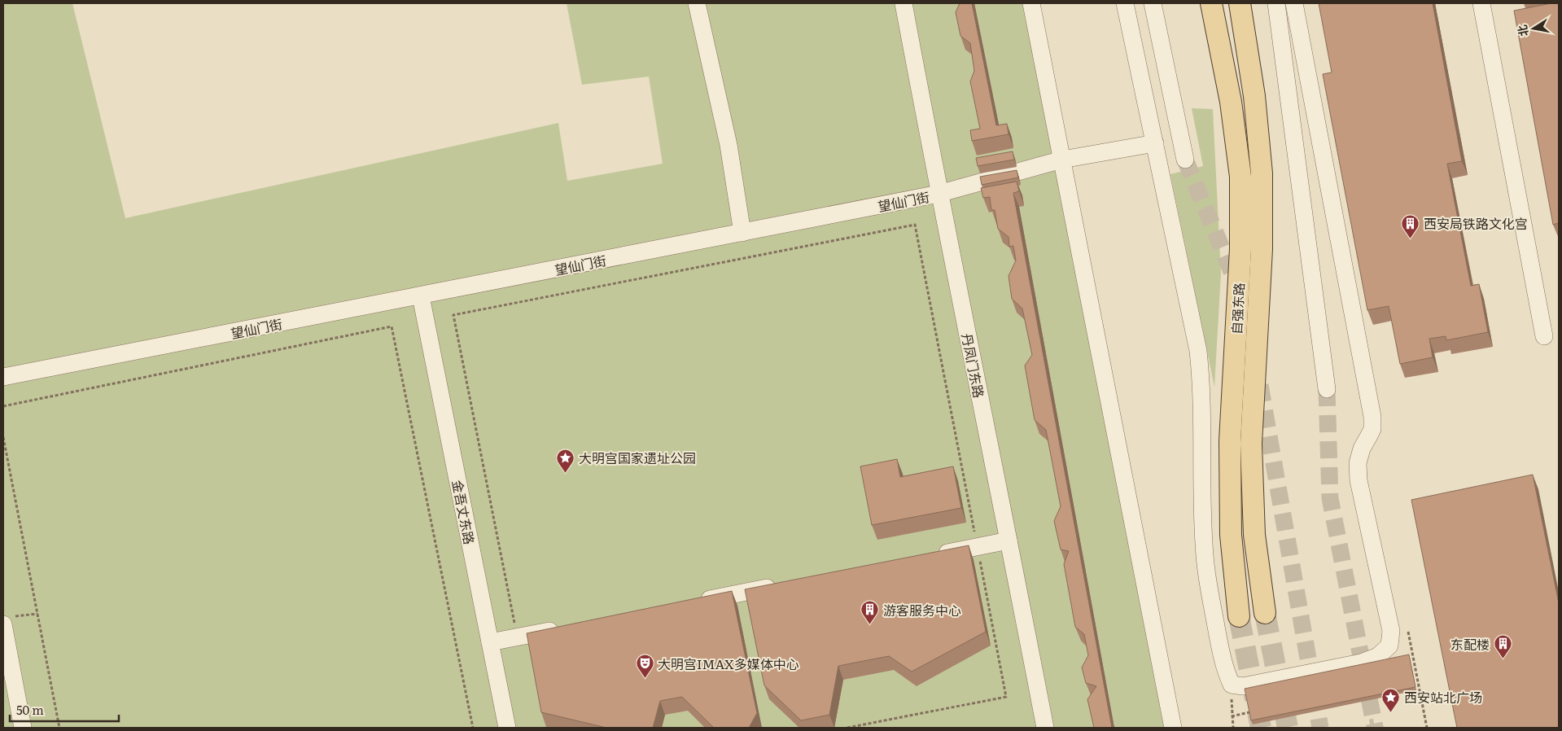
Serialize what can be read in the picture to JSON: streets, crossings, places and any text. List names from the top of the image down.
{
  "streets": {
    "main road": ["自强东路"],
    "street": ["望仙门街", "丹凤门东路", "金吾丈东路"]
  },
  "crossings": [
    ["望仙门街", "丹凤门东路"],
    ["望仙门街", "金吾丈东路"]
  ],
  "places": {
    "building": ["西安局铁路文化宫", "游客服务中心", "东配楼"],
    "place": ["大明宫国家遗址公园", "西安站北广场"],
    "theatre": ["大明宫IMAX多媒体中心"]
  },
  "scale_bar": "50 m",
  "north": "left"
}
